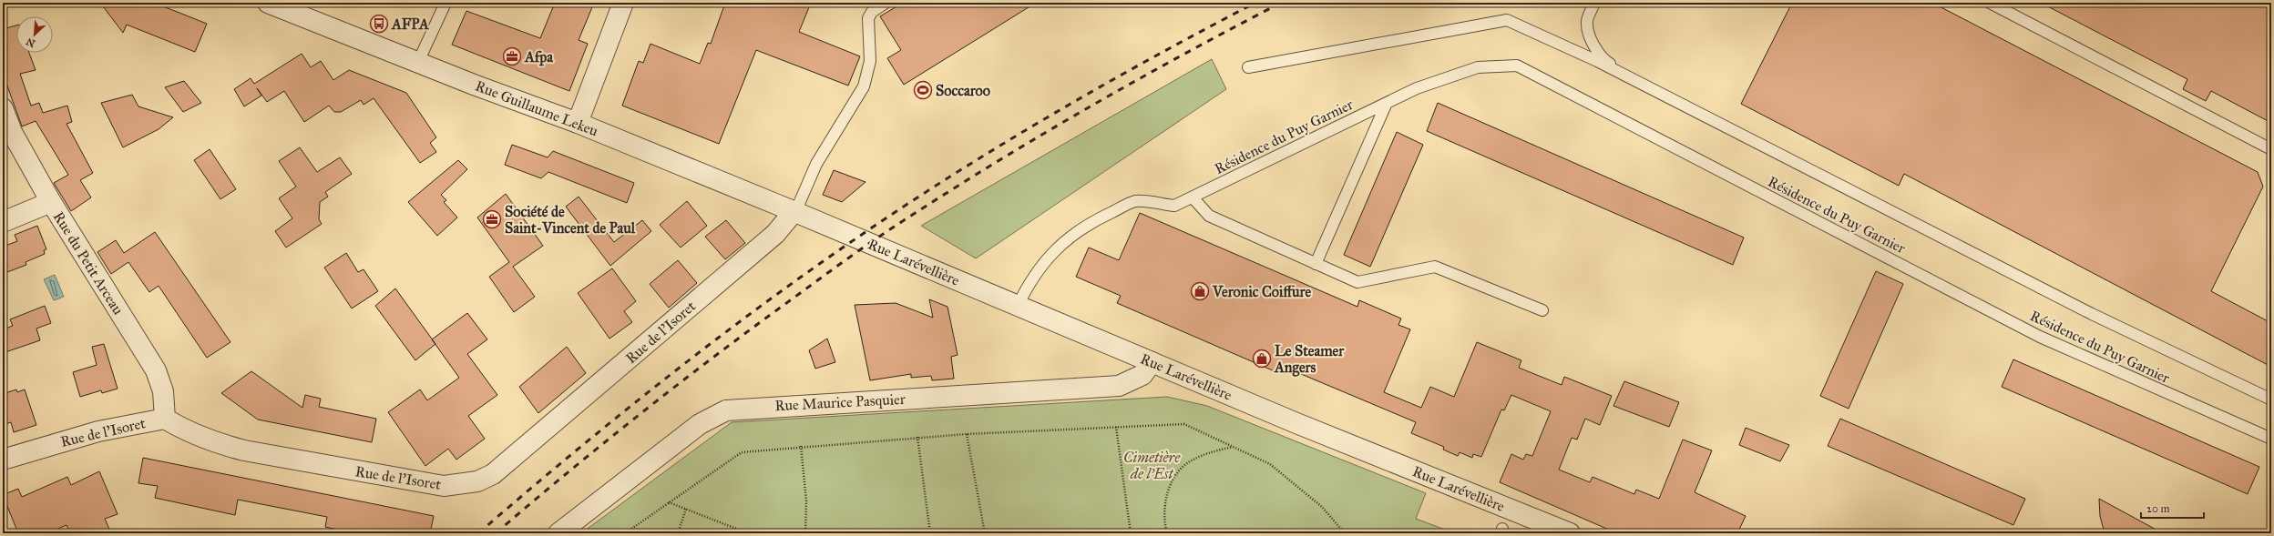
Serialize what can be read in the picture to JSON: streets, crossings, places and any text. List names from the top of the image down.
{
  "streets": {
    "street": [
      "Rue Guillaume Lekeu",
      "Rue Larévellière",
      "Rue du Petit Arceau",
      "Rue de l'Isoret",
      "Rue Maurice Pasquier"
    ],
    "lane": ["Résidence du Puy Garnier"]
  },
  "crossings": [
    ["Rue Guillaume Lekeu", "Rue Larévellière"],
    ["Rue Guillaume Lekeu", "Rue de l'Isoret"],
    ["Résidence du Puy Garnier", "Rue Larévellière"],
    ["Rue Larévellière", "Rue de l'Isoret"],
    ["Rue Larévellière", "Rue Maurice Pasquier"],
    ["Rue du Petit Arceau", "Rue de l'Isoret"]
  ],
  "parks": ["Cimetière de l'Est"],
  "places": {
    "bus stop": ["AFPA"],
    "office": ["Afpa", "Société de Saint-Vincent de Paul"],
    "sports": ["Soccaroo"],
    "shop": ["Veronic Coiffure", "Le Steamer Angers"]
  },
  "scale_bar": "20 m",
  "north": "bottom left"
}
